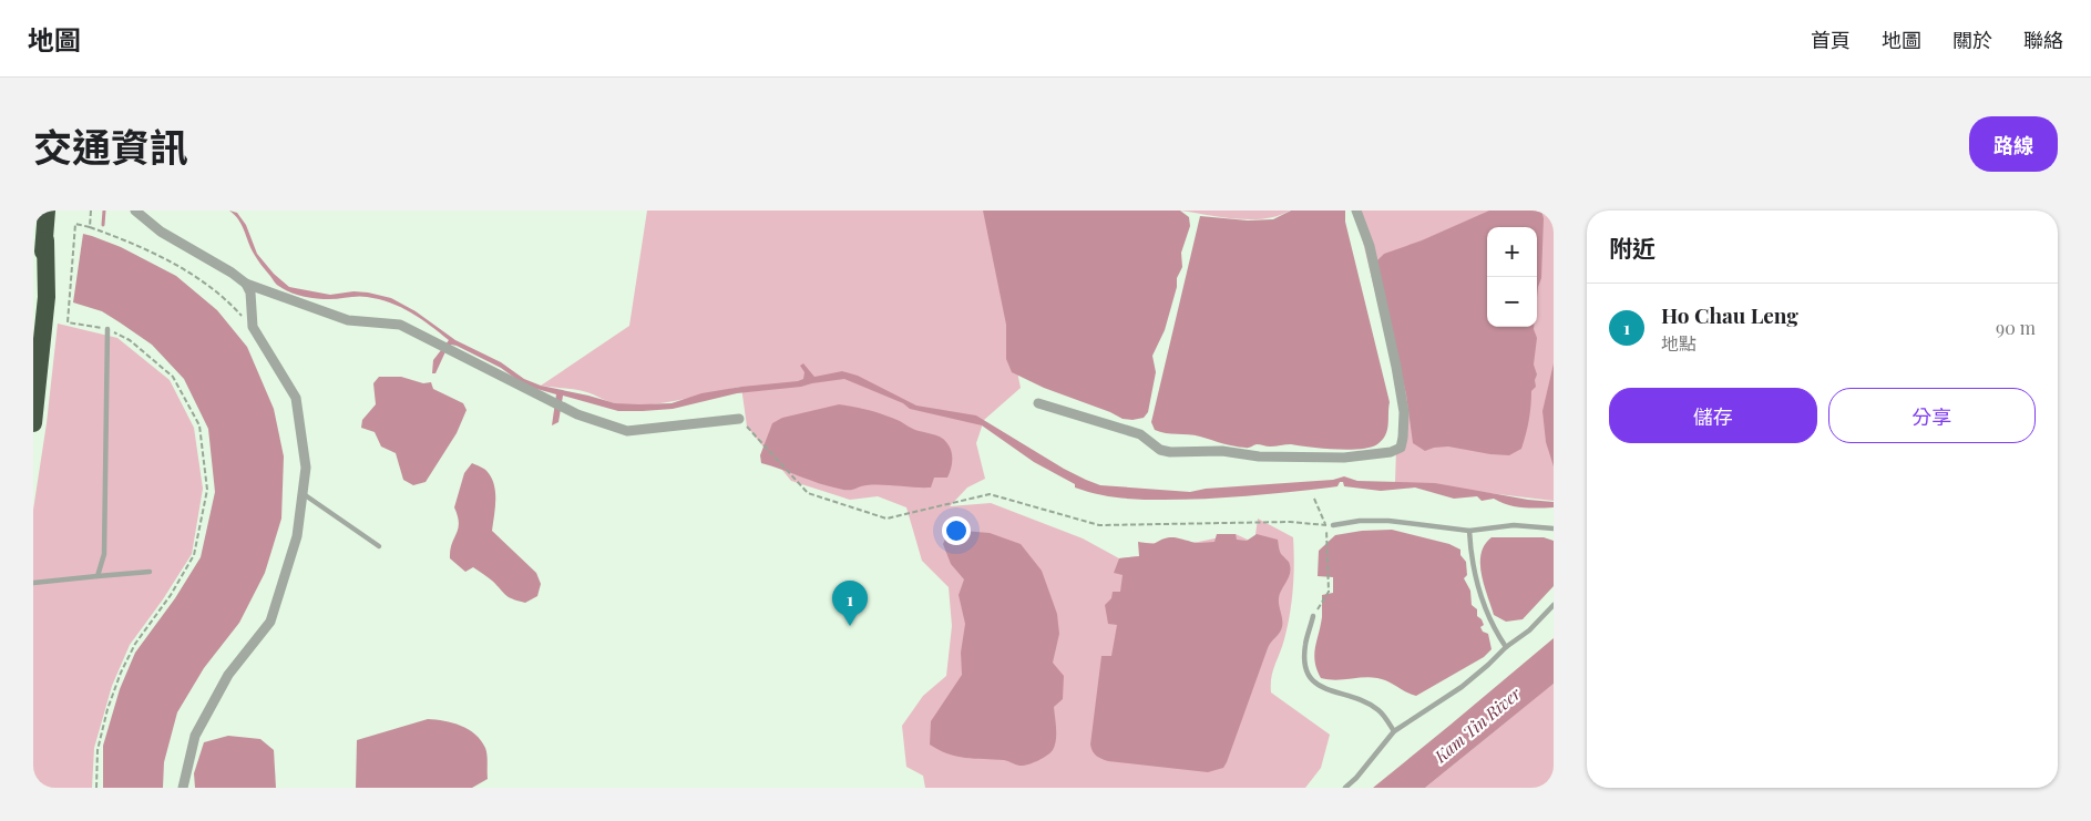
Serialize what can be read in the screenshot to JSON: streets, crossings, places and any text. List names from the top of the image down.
{
  "water": ["Kam Tin River"],
  "page": {
    "header": "地圖",
    "nav": [
      "首頁",
      "地圖",
      "關於",
      "聯絡"
    ],
    "title": "交通資訊",
    "buttons": [
      "路線",
      ["儲存", "分享"]
    ],
    "heading": "附近",
    "map_buttons": ["+", "−"],
    "list": [
      {
        "mark": "1",
        "name": "Ho Chau Leng",
        "note": "地點",
        "value": "90 m"
      }
    ],
    "pins": "1"
  }
}
